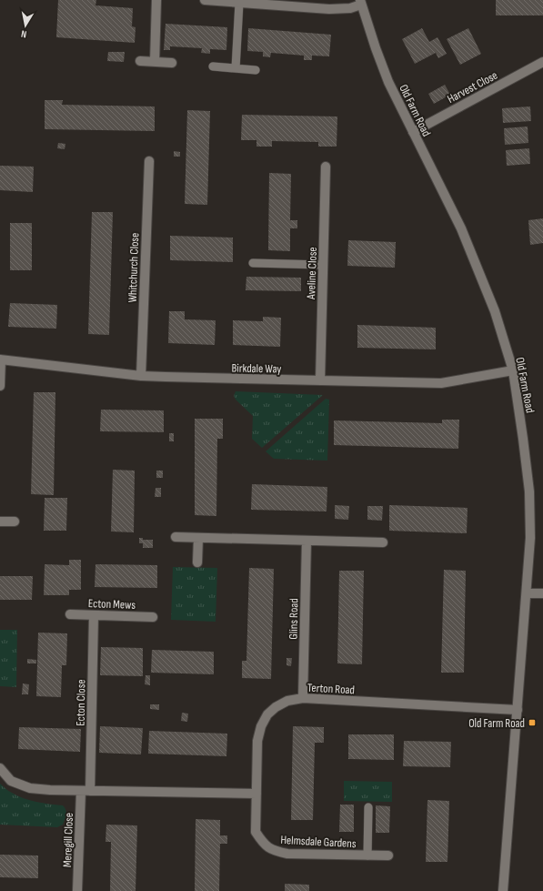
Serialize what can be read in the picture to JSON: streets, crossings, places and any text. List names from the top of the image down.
{
  "streets": {
    "street": [
      "Harvest Close",
      "Old Farm Road",
      "Whitchurch Close",
      "Aveline Close",
      "Birkdale Way",
      "Ecton Mews",
      "Glins Road",
      "Terton Road",
      "Ecton Close",
      "Meregill Close",
      "Helmsdale Gardens"
    ]
  },
  "crossings": [
    ["Harvest Close", "Old Farm Road"],
    ["Old Farm Road", "Birkdale Way"],
    ["Old Farm Road", "Terton Road"],
    ["Whitchurch Close", "Birkdale Way"],
    ["Aveline Close", "Birkdale Way"],
    ["Ecton Mews", "Ecton Close"],
    ["Glins Road", "Terton Road"],
    ["Terton Road", "Helmsdale Gardens"],
    ["Ecton Close", "Meregill Close"]
  ],
  "places": {
    "transit": ["Old Farm Road"]
  },
  "north": "bottom"
}
